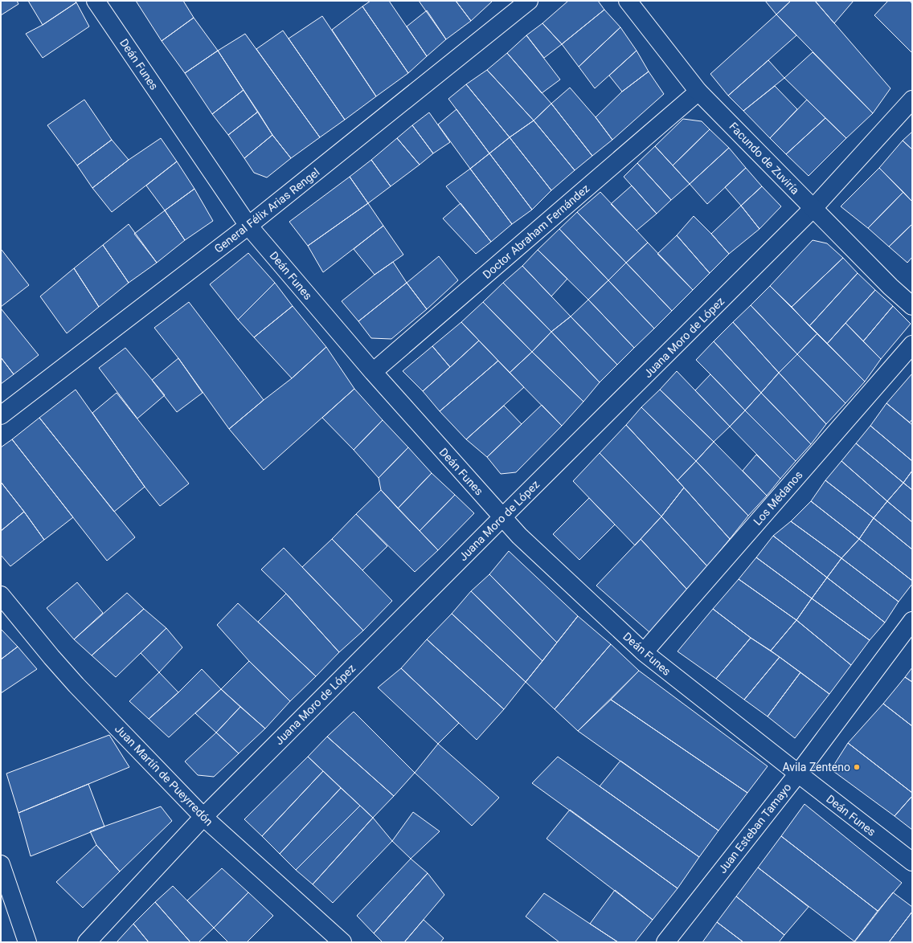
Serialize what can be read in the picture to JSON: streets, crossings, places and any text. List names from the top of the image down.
{
  "streets": {
    "street": [
      "Deán Funes",
      "Facundo de Zuviría",
      "General Félix Arias Rengel",
      "Doctor Abraham Fernández",
      "Juana Moro de López",
      "Los Médanos",
      "Juan Martín de Pueyrredón",
      "Juan Esteban Tamayo"
    ]
  },
  "crossings": [
    ["Deán Funes", "General Félix Arias Rengel"],
    ["Deán Funes", "Doctor Abraham Fernández"],
    ["Deán Funes", "Juana Moro de López"],
    ["Deán Funes", "Los Médanos"],
    ["Deán Funes", "Juan Esteban Tamayo"],
    ["Facundo de Zuviría", "Doctor Abraham Fernández"],
    ["Facundo de Zuviría", "Juana Moro de López"],
    ["Juana Moro de López", "Juan Martín de Pueyrredón"]
  ],
  "places": ["Avila Zenteno"]
}
